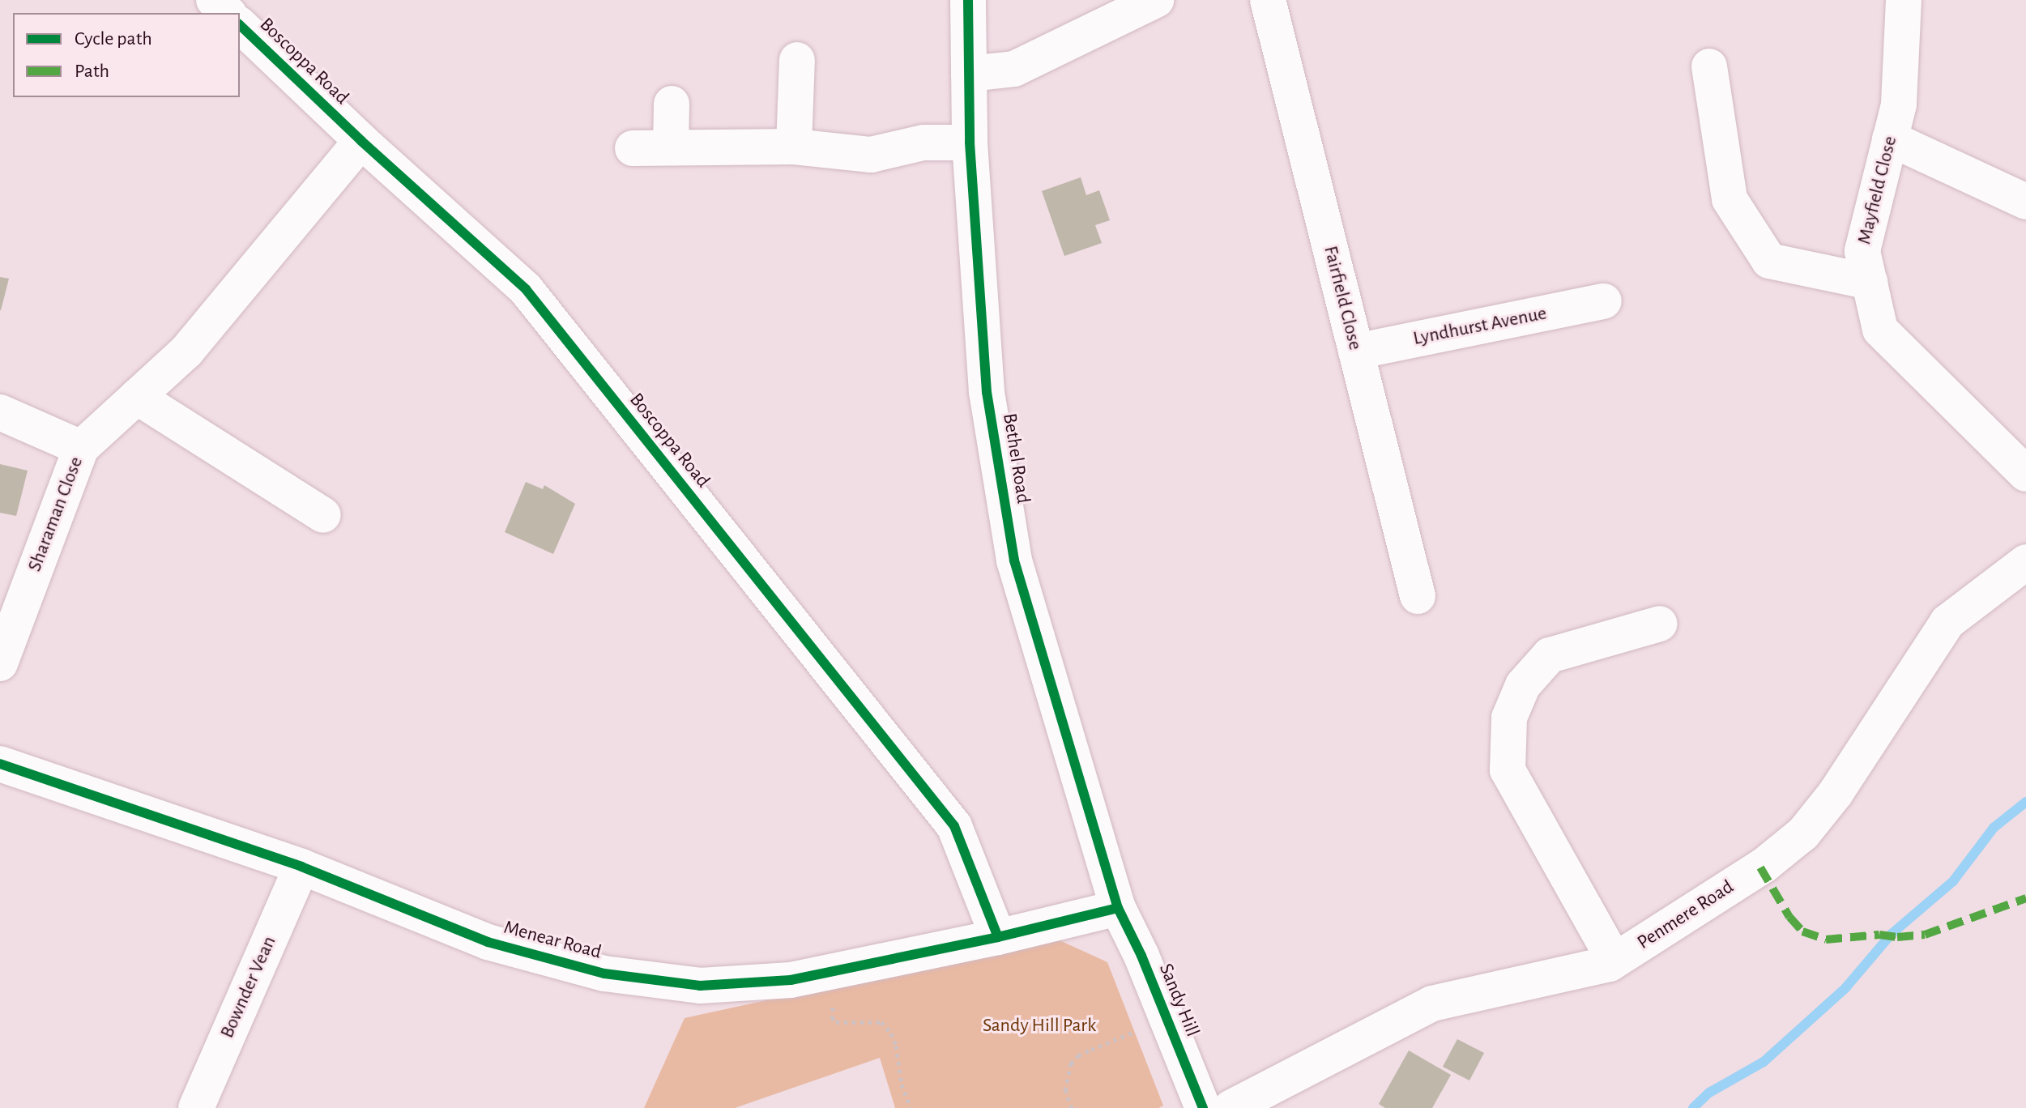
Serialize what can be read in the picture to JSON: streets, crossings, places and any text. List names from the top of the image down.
{
  "streets": {
    "street": [
      "Boscoppa Road",
      "Mayfield Close",
      "Fairfield Close",
      "Lyndhurst Avenue",
      "Bethel Road",
      "Sharaman Close",
      "Penmere Road",
      "Menear Road",
      "Bownder Vean",
      "Sandy Hill"
    ]
  },
  "crossings": [
    ["Boscoppa Road", "Menear Road"],
    ["Fairfield Close", "Lyndhurst Avenue"],
    ["Bethel Road", "Menear Road"],
    ["Bethel Road", "Sandy Hill"],
    ["Menear Road", "Bownder Vean"],
    ["Menear Road", "Sandy Hill"]
  ],
  "parks": ["Sandy Hill Park"],
  "legend": ["Cycle path", "Path"]
}
